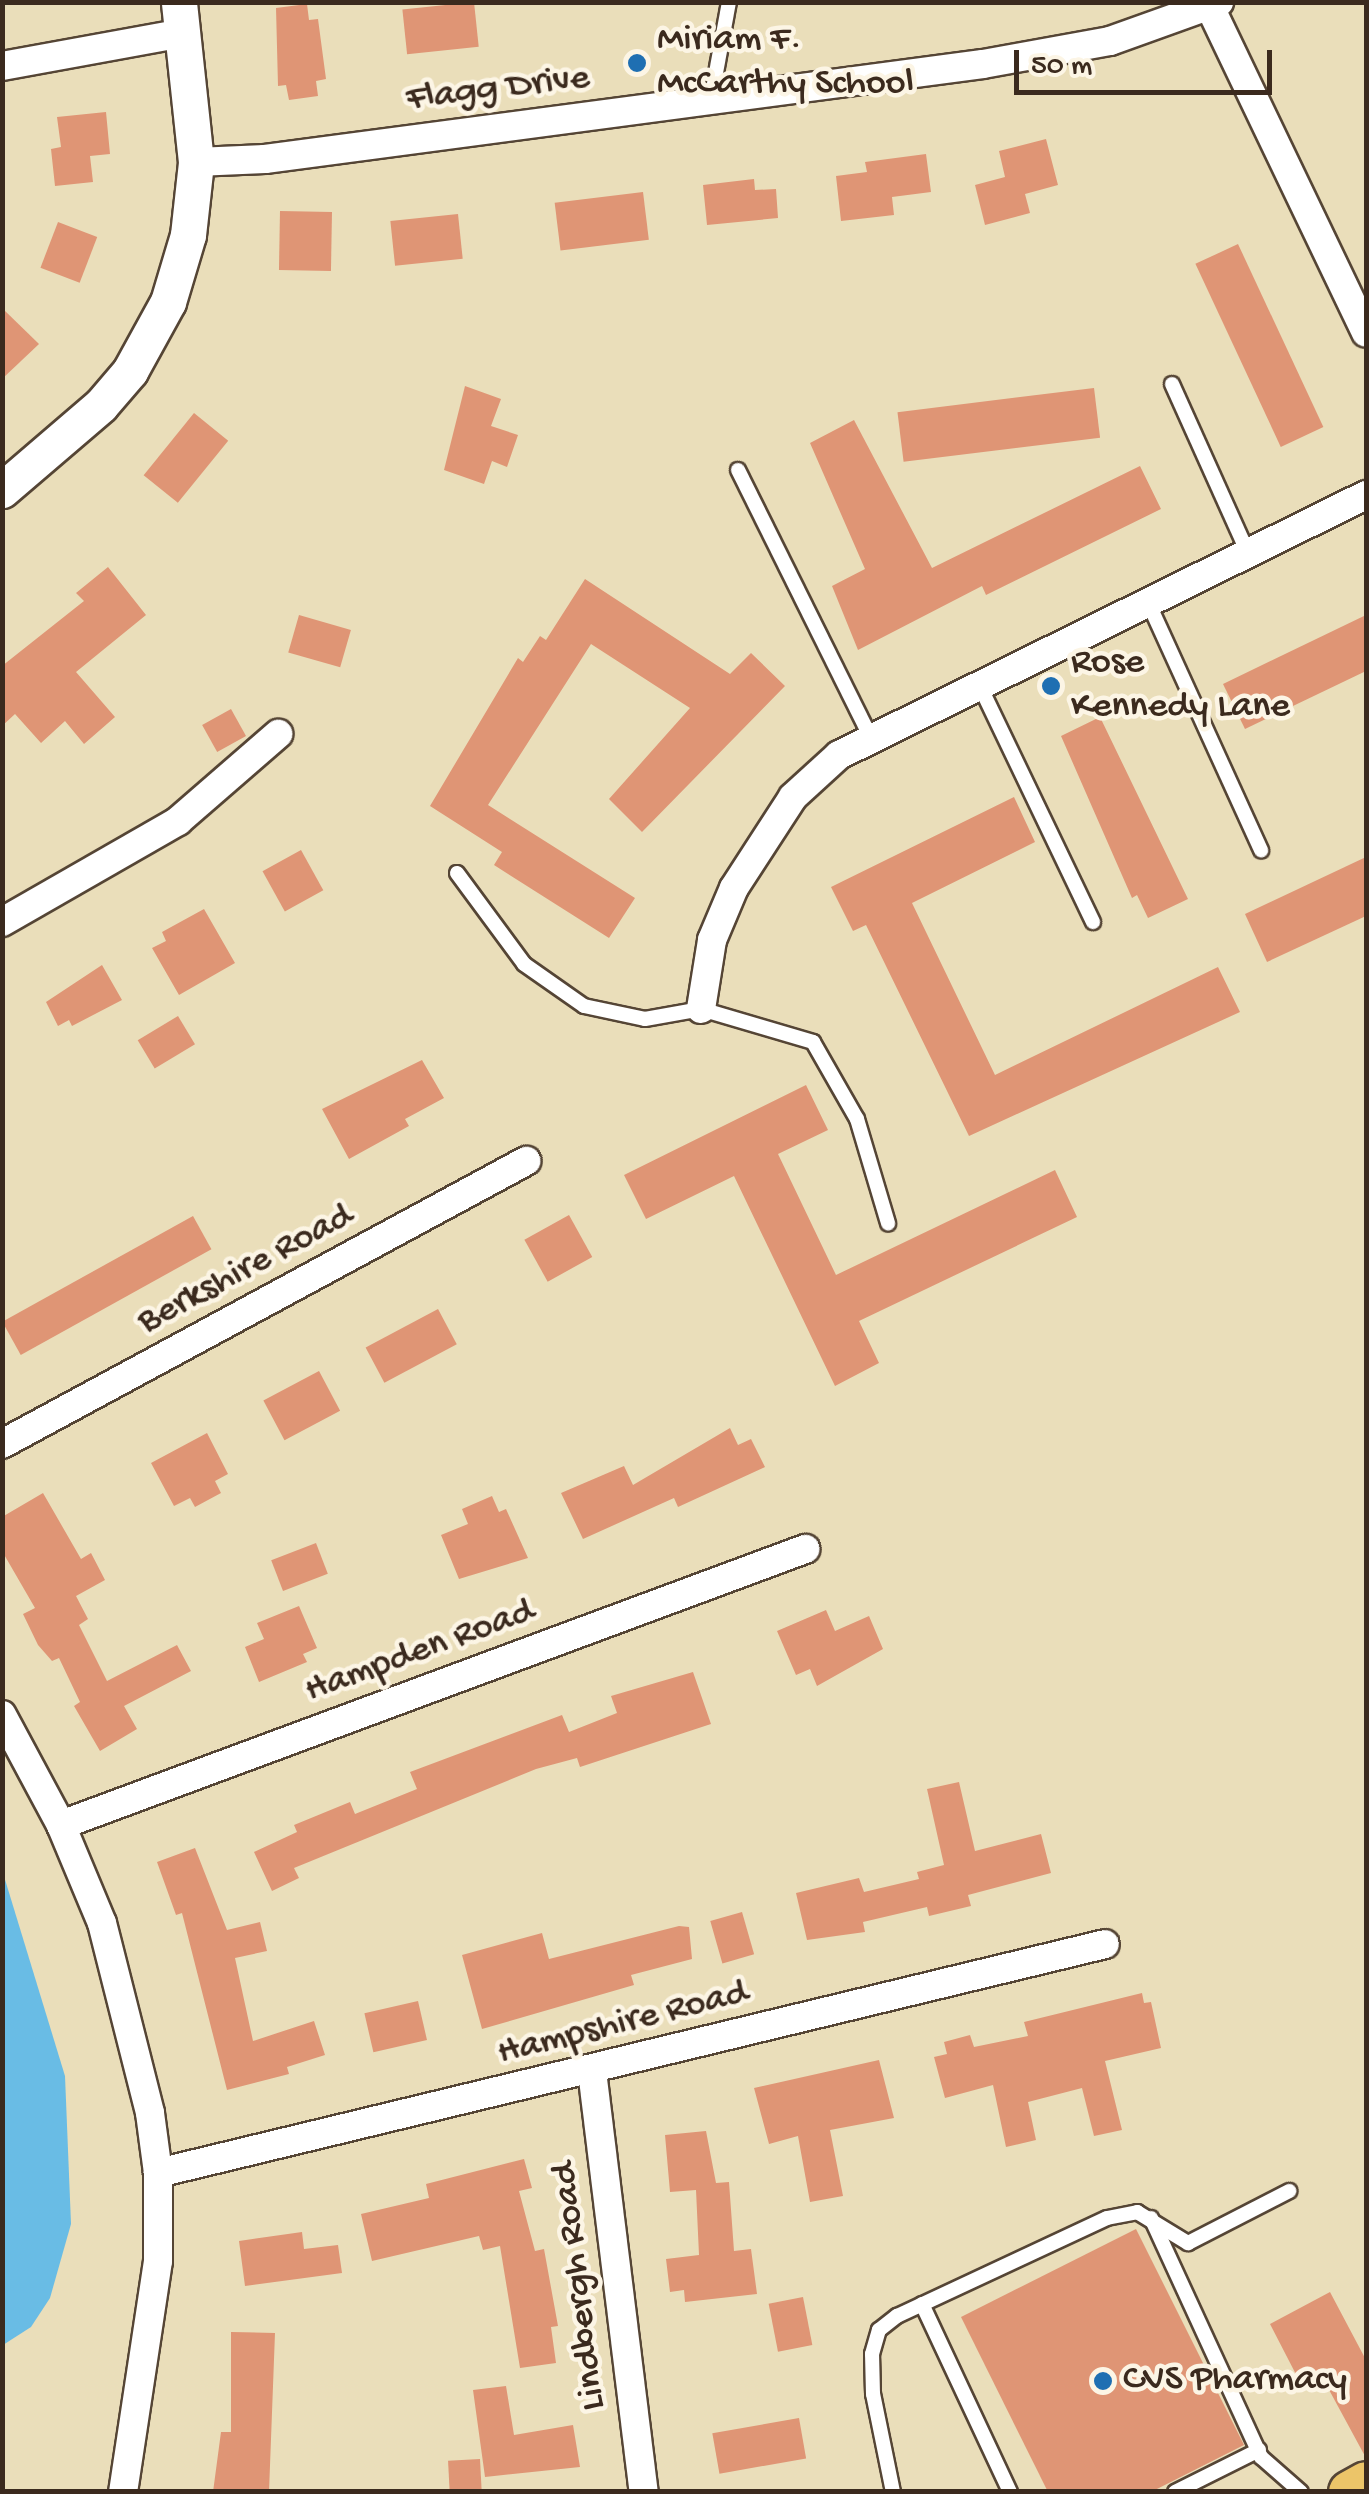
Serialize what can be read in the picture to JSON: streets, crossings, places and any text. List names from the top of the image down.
{
  "streets": {
    "street": [
      "Flagg Drive",
      "Berkshire Road",
      "Hampden Road",
      "Hampshire Road",
      "Lindbergh Road"
    ]
  },
  "crossings": [
    ["Hampshire Road", "Lindbergh Road"]
  ],
  "places": ["Miriam F. McCarthy School", "Rose Kennedy Lane", "CVS Pharmacy"],
  "scale_bar": "50 m"
}
